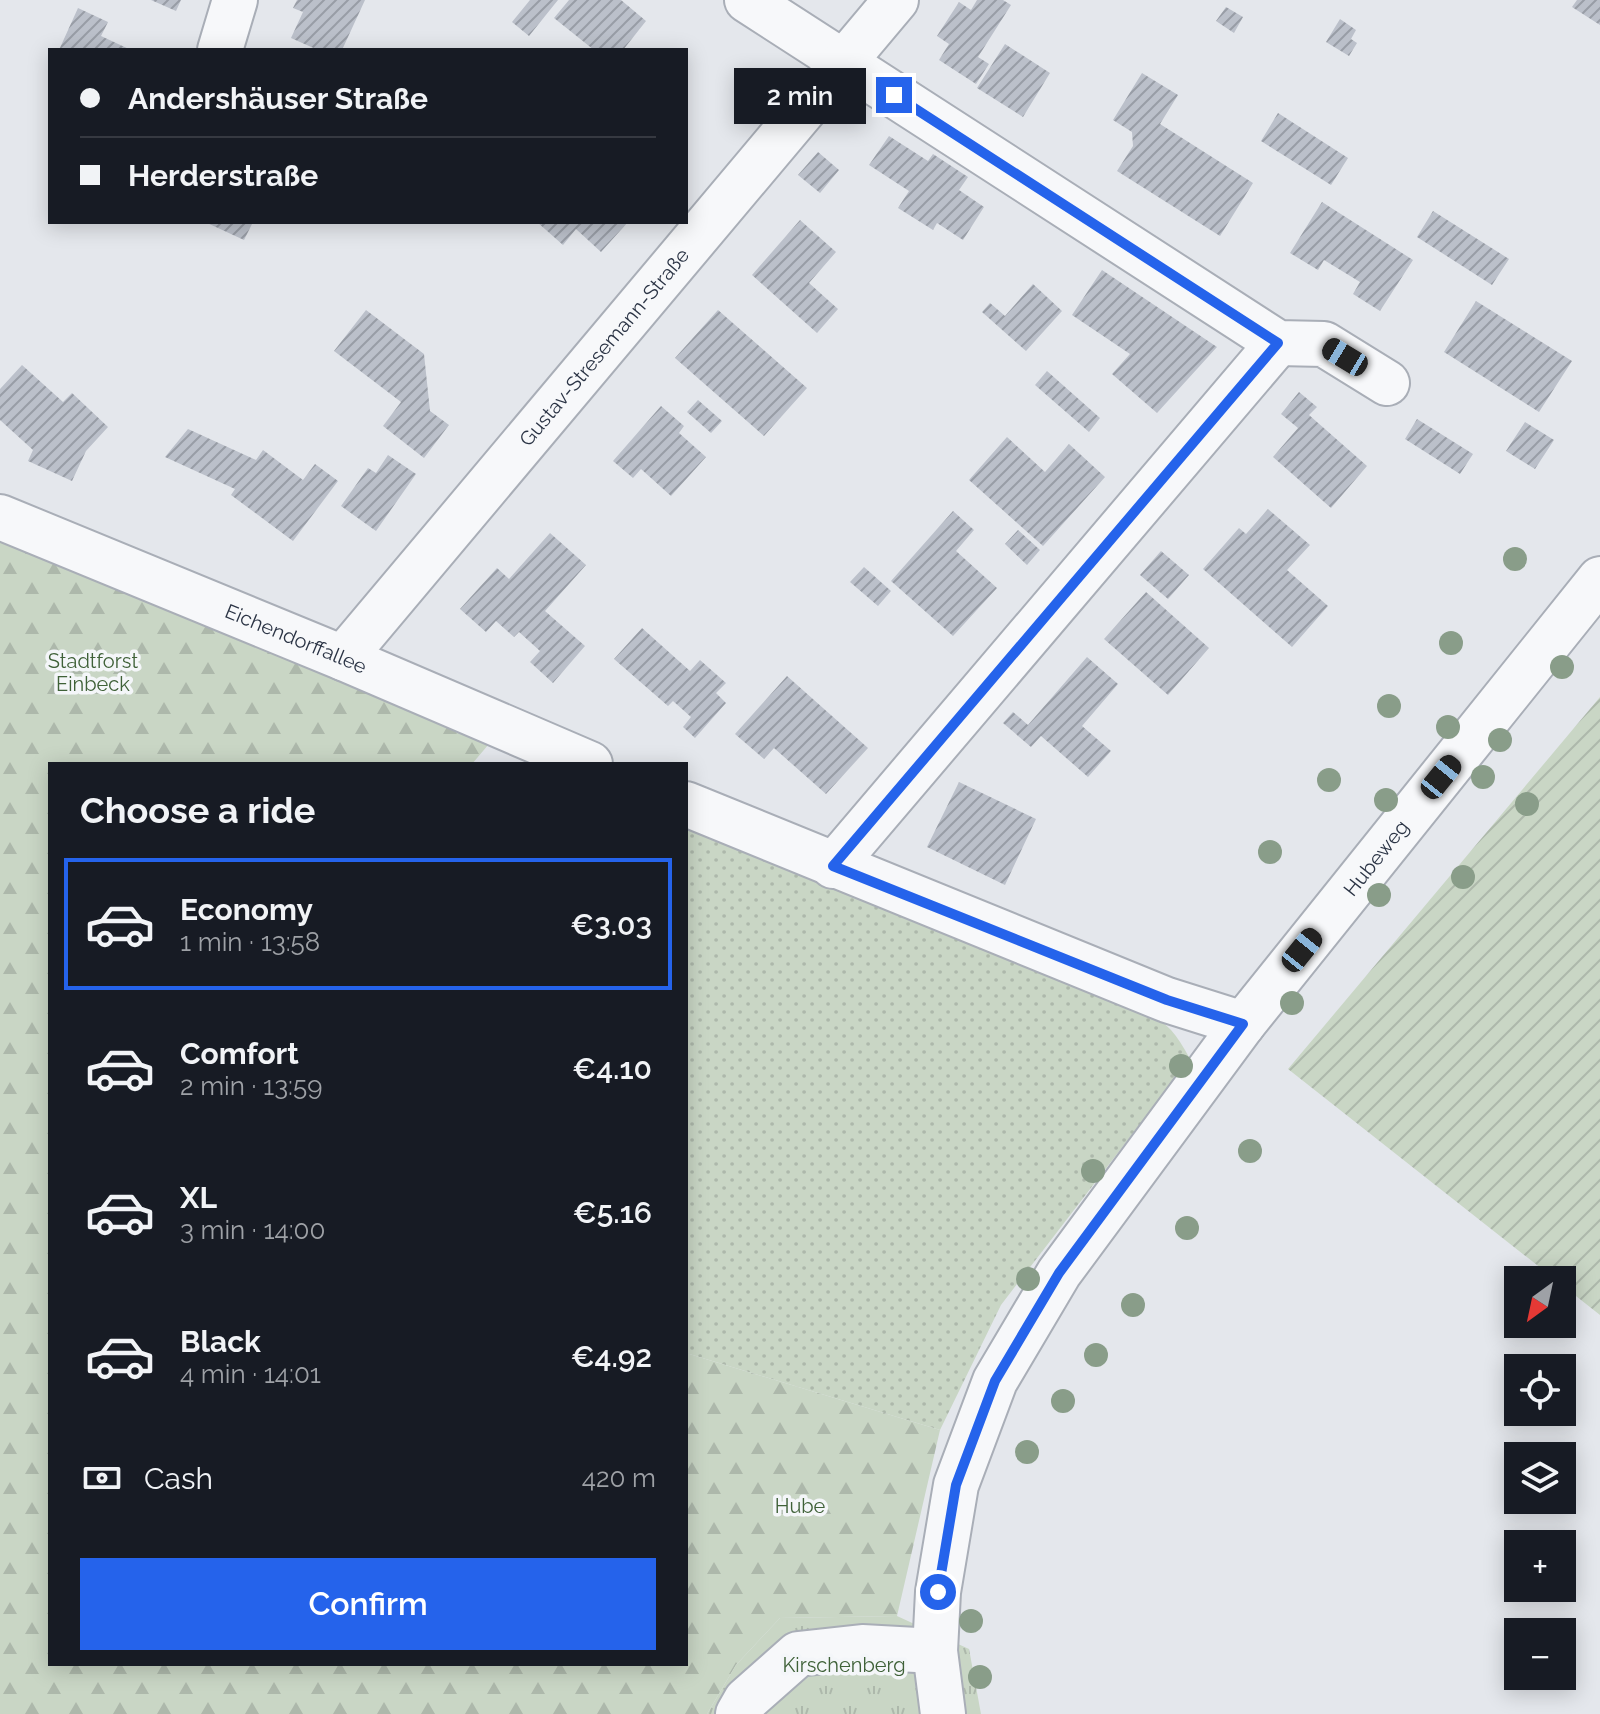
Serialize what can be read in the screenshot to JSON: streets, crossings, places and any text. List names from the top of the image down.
{
  "streets": {
    "street": ["Gustav-Stresemann-Straße", "Eichendorffallee", "Hubeweg"]
  },
  "crossings": [
    ["Gustav-Stresemann-Straße", "Eichendorffallee"]
  ],
  "parks": ["Stadtforst Einbeck", "Hube", "Kirschenberg"],
  "north": "bottom left",
  "page": {
    "banner": ["Andershäuser Straße", "Herderstraße"],
    "bubble": "2 min",
    "heading": "Choose a ride",
    "list": [
      {
        "name": "Economy",
        "note": "1 min · 13:58",
        "value": "€3.03"
      },
      {
        "name": "Comfort",
        "note": "2 min · 13:59",
        "value": "€4.10"
      },
      {
        "name": "XL",
        "note": "3 min · 14:00",
        "value": "€5.16"
      },
      {
        "name": "Black",
        "note": "4 min · 14:01",
        "value": "€4.92"
      }
    ],
    "map_buttons": ["+", "−"],
    "pay": ["Cash", "420 m"],
    "buttons": "Confirm"
  }
}
